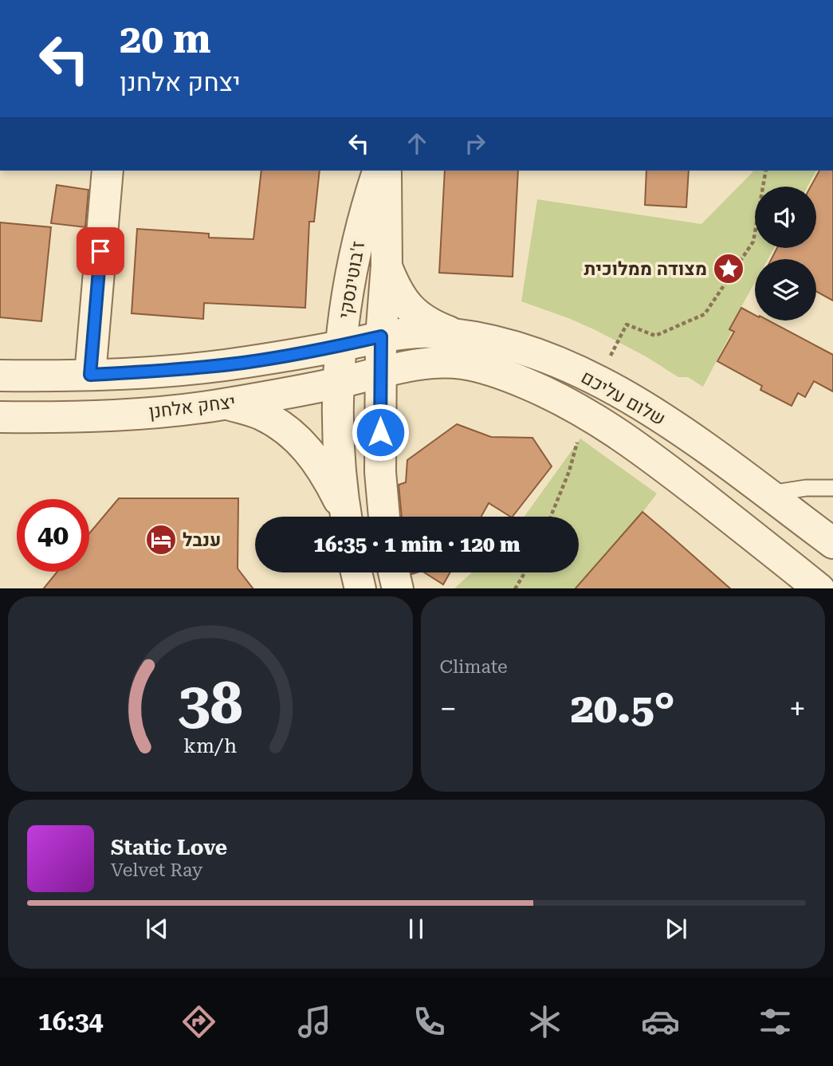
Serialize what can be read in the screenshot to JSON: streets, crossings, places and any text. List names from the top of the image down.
{
  "streets": {
    "street": ["ז'בוטינסקי", "שלום עליכם", "יצחק אלחנן"]
  },
  "crossings": [
    ["ז'בוטינסקי", "שלום עליכם"],
    ["ז'בוטינסקי", "יצחק אלחנן"],
    ["שלום עליכם", "יצחק אלחנן"]
  ],
  "places": {
    "place": ["מצודה ממלוכית"],
    "hotel": ["ענבל"]
  },
  "page": {
    "turn": ["20 m", "יצחק אלחנן"],
    "limit": "40",
    "trip": "16:35 · 1 min · 120 m",
    "tile": "Climate",
    "heat": ["−", "20.5°", "+"],
    "song": ["Static Love", "Velvet Ray"],
    "tabs": "16:34",
    "gauge": ["38", "km/h"]
  }
}
